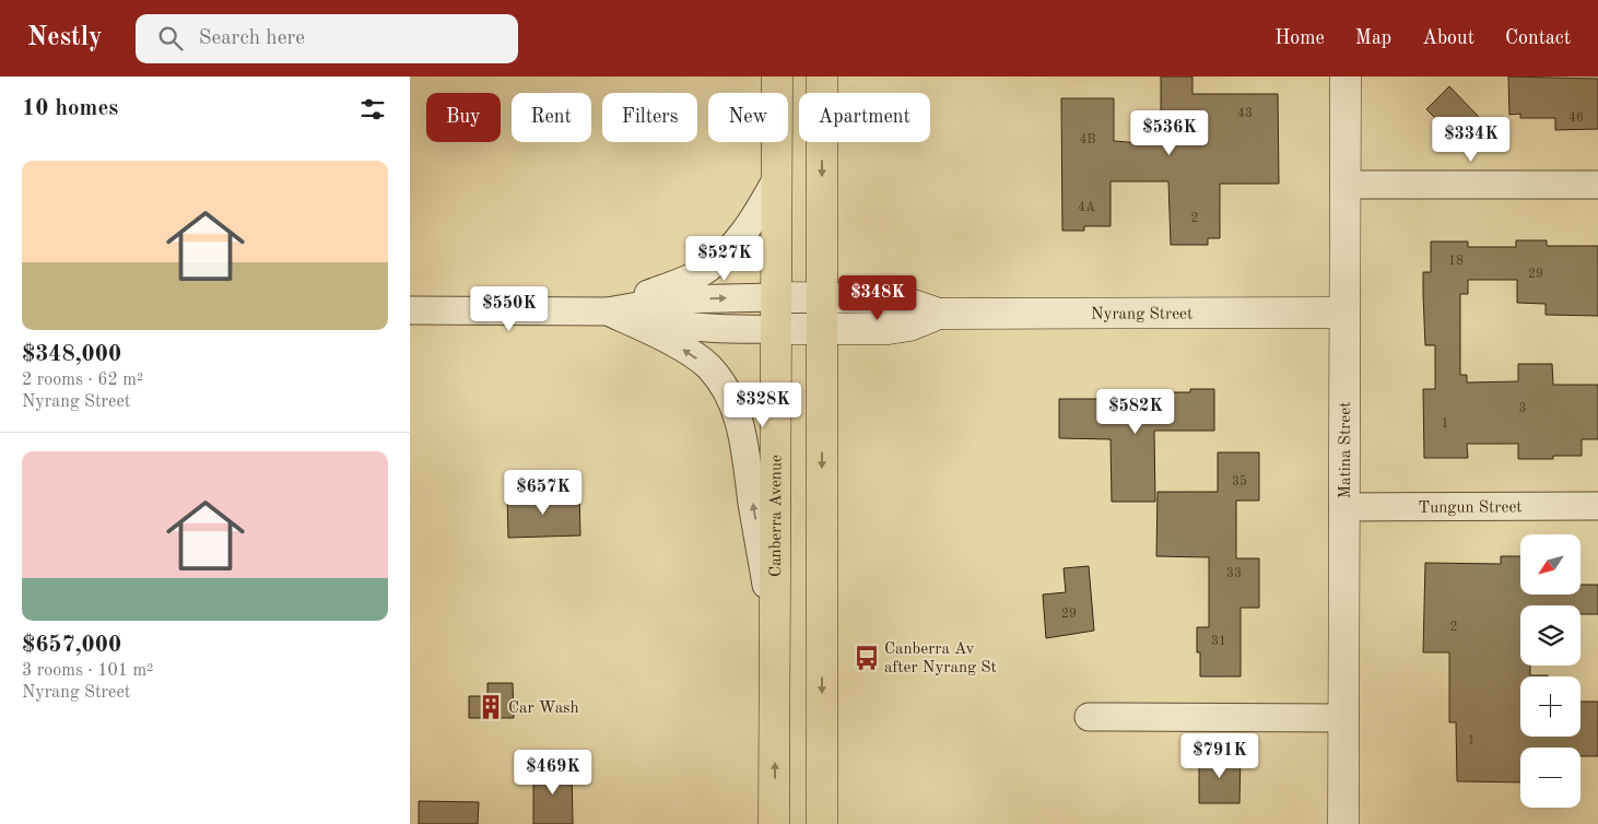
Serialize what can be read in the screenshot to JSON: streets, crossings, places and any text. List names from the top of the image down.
{
  "streets": {
    "highway": ["Canberra Avenue"],
    "street": ["Nyrang Street", "Matina Street", "Tungun Street"]
  },
  "crossings": [
    ["Nyrang Street", "Matina Street"],
    ["Nyrang Street", "Canberra Avenue"],
    ["Matina Street", "Tungun Street"]
  ],
  "places": {
    "bus stop": ["Canberra Av after Nyrang St"],
    "building": ["Car Wash"]
  },
  "house_numbers": [
    "43",
    "46",
    "4B",
    "4A",
    "2",
    "18",
    "29",
    "3",
    "1",
    "35",
    "33",
    "29",
    "2",
    "31",
    "1"
  ],
  "north": "bottom left",
  "page": {
    "header": "Nestly",
    "search": "Search here",
    "nav": [
      "Home",
      "Map",
      "About",
      "Contact"
    ],
    "heading": "10 homes",
    "chip": [
      "Buy",
      "Rent",
      "Filters",
      "New",
      "Apartment"
    ],
    "price": [
      "$536K",
      "$334K",
      "$527K",
      "$348K",
      "$550K",
      "$328K",
      "$582K",
      "$657K",
      "$791K",
      "$469K"
    ],
    "list": [
      {
        "name": "$348,000",
        "note": "2 rooms · 62 m² · Nyrang Street"
      },
      {
        "name": "$657,000",
        "note": "3 rooms · 101 m² · Nyrang Street"
      }
    ],
    "map_buttons": ["+", "−"]
  }
}
